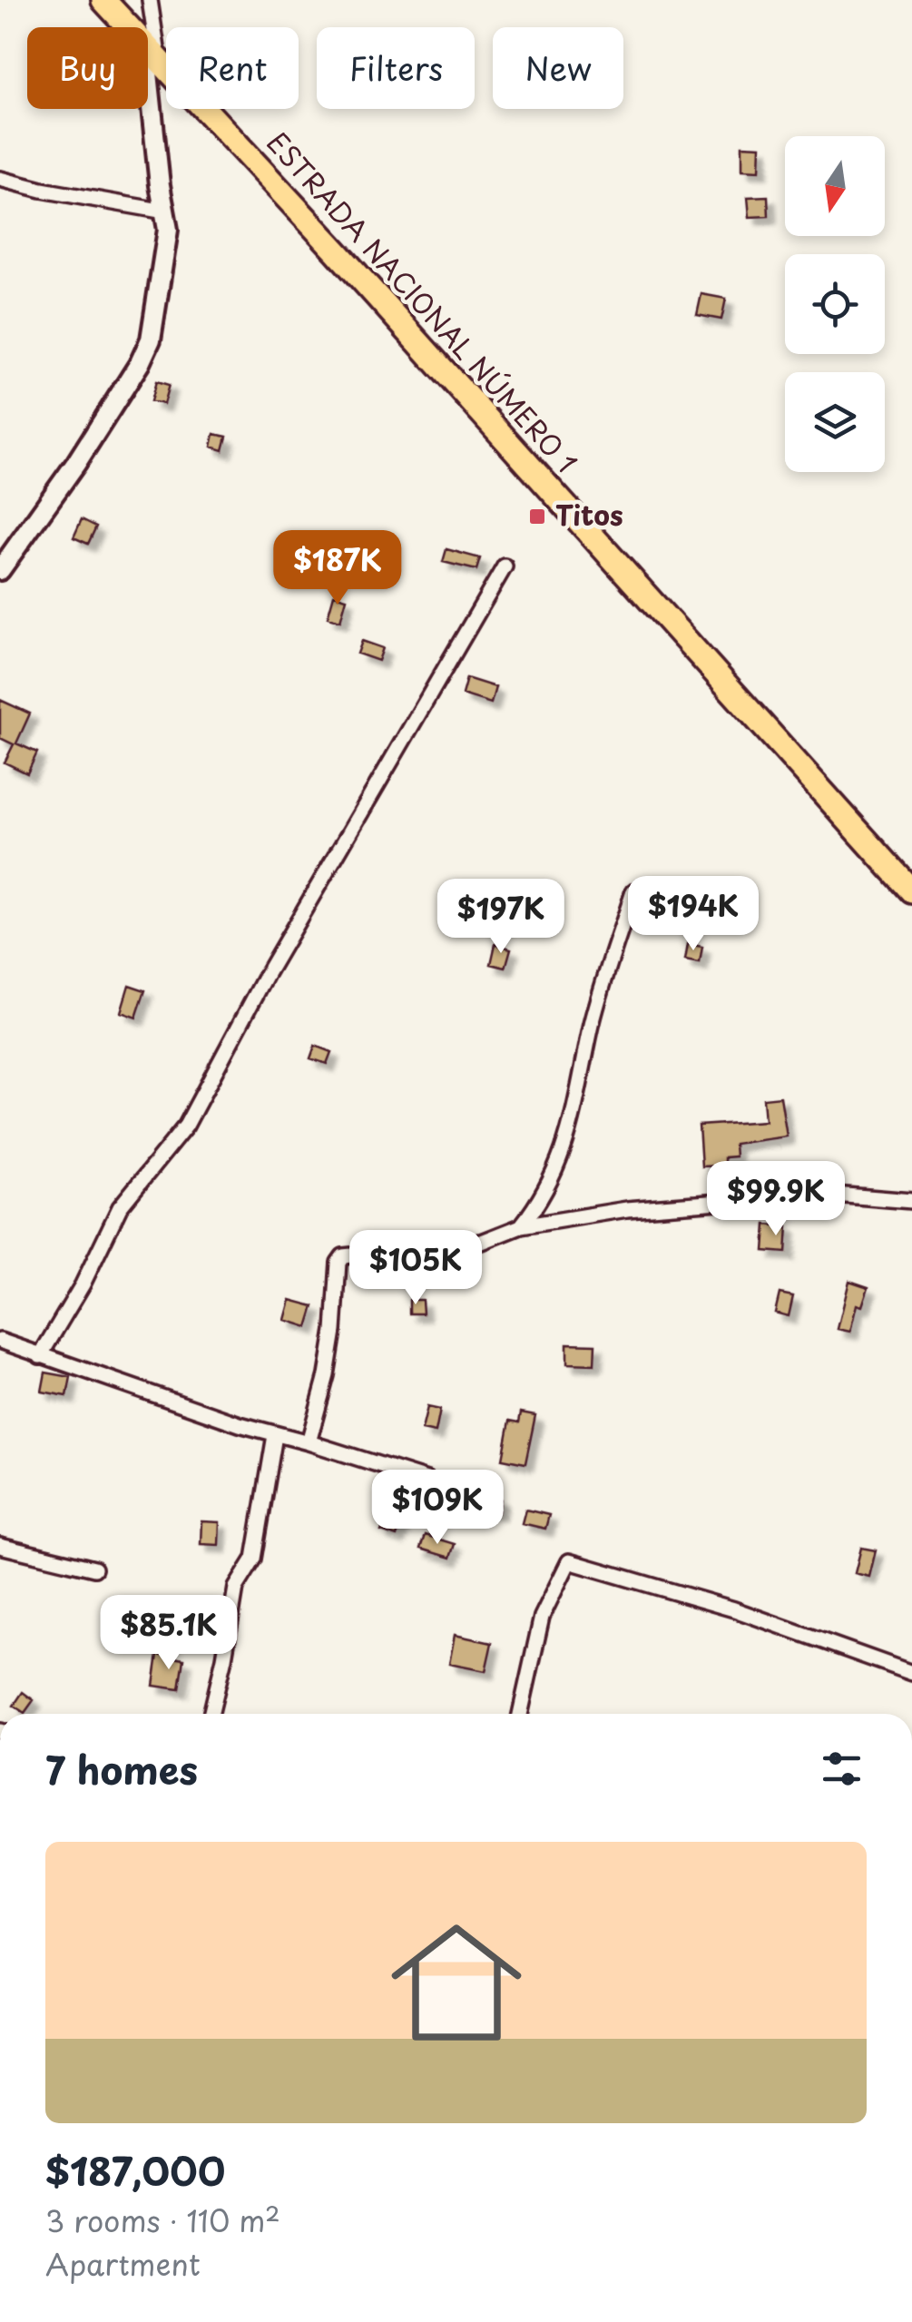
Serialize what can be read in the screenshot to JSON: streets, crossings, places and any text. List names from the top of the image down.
{
  "streets": {
    "highway": ["ESTRADA NACIONAL NÚMERO 1"]
  },
  "places": {
    "transit": ["Titos"]
  },
  "north": "bottom",
  "page": {
    "chip": [
      "Buy",
      "Rent",
      "Filters",
      "New"
    ],
    "price": [
      "$187K",
      "$194K",
      "$197K",
      "$99.9K",
      "$105K",
      "$109K",
      "$85.1K"
    ],
    "heading": "7 homes",
    "list": [
      {
        "name": "$187,000",
        "note": "3 rooms · 110 m² · Apartment"
      }
    ]
  }
}
